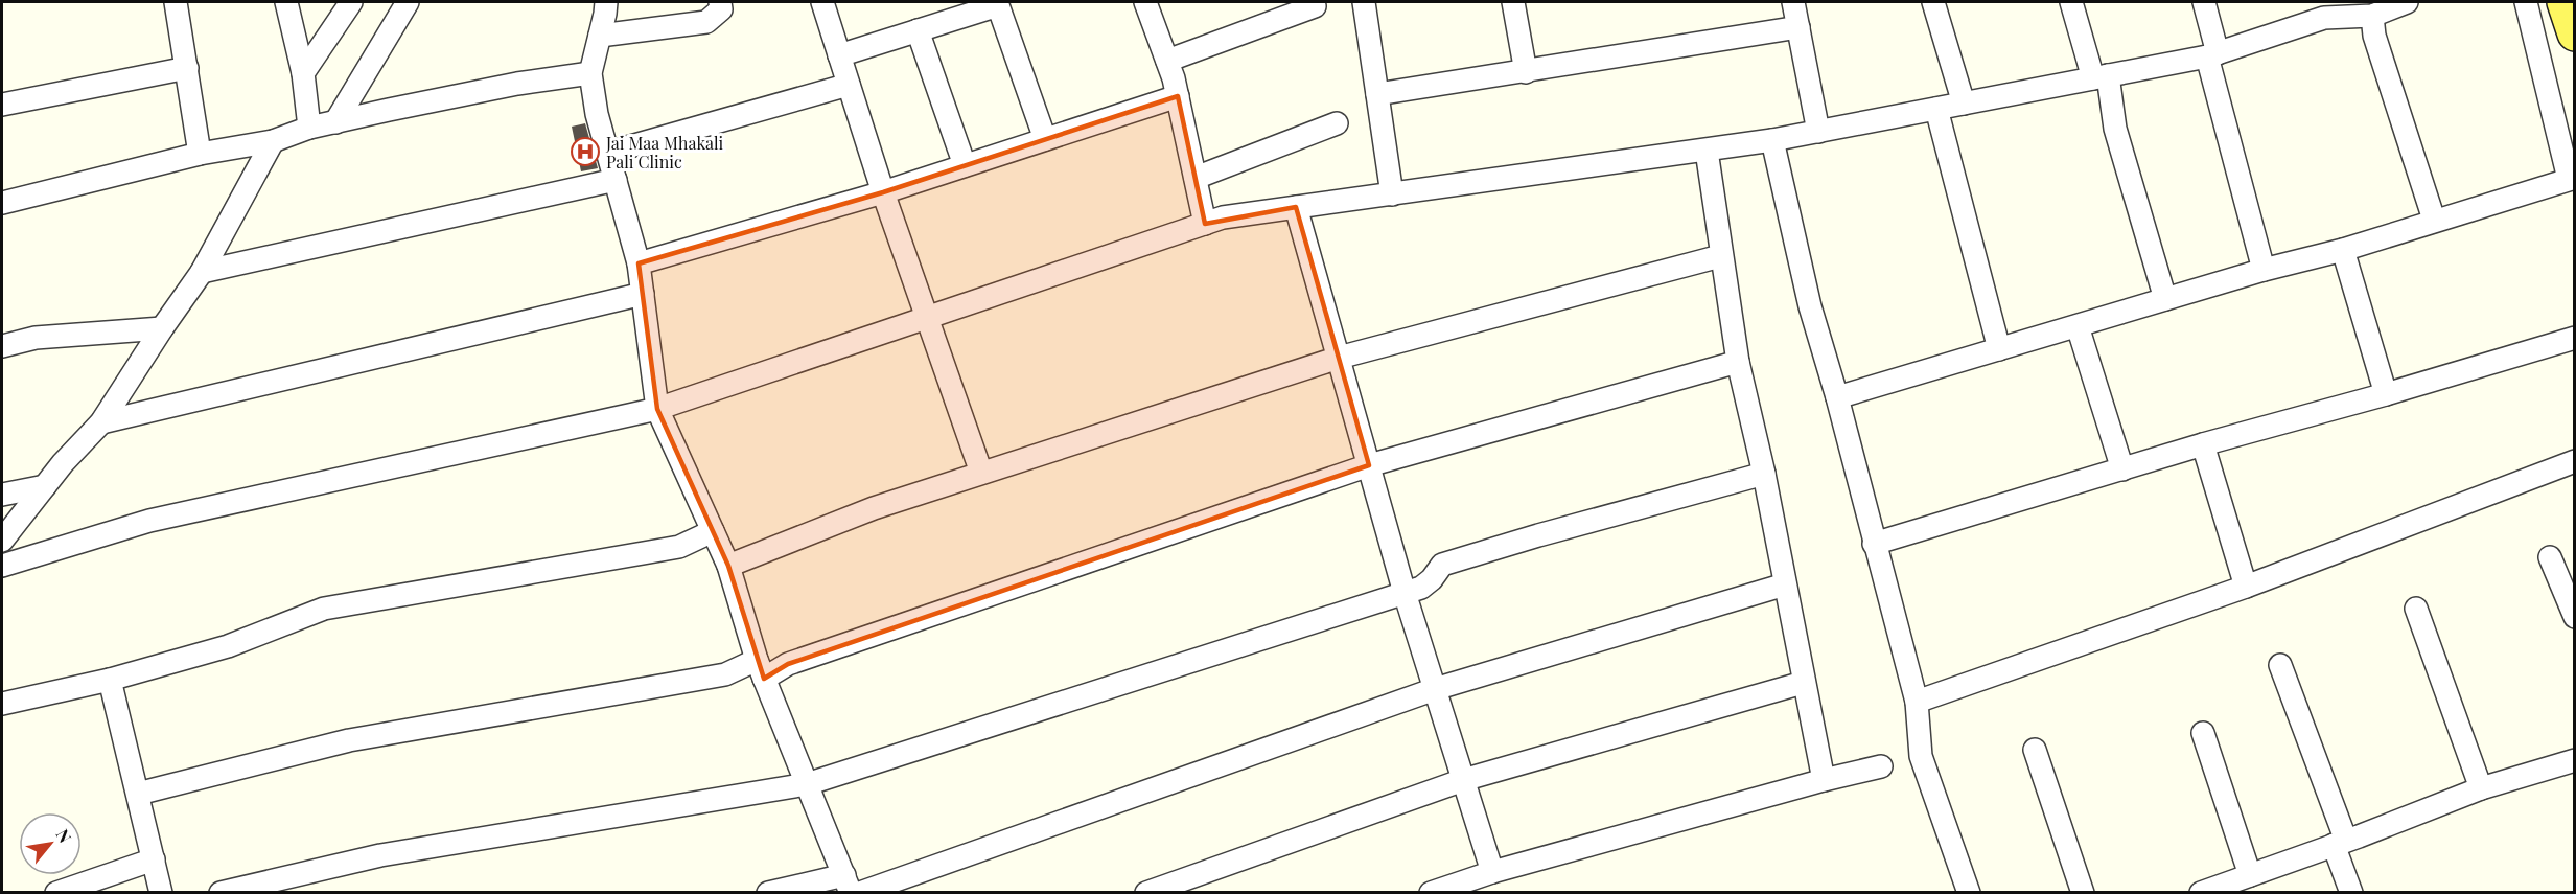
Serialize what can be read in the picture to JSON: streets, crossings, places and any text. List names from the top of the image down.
{
  "places": {
    "hospital": ["Jai Maa Mhakali Pali Clinic"]
  },
  "north": "top right"
}
